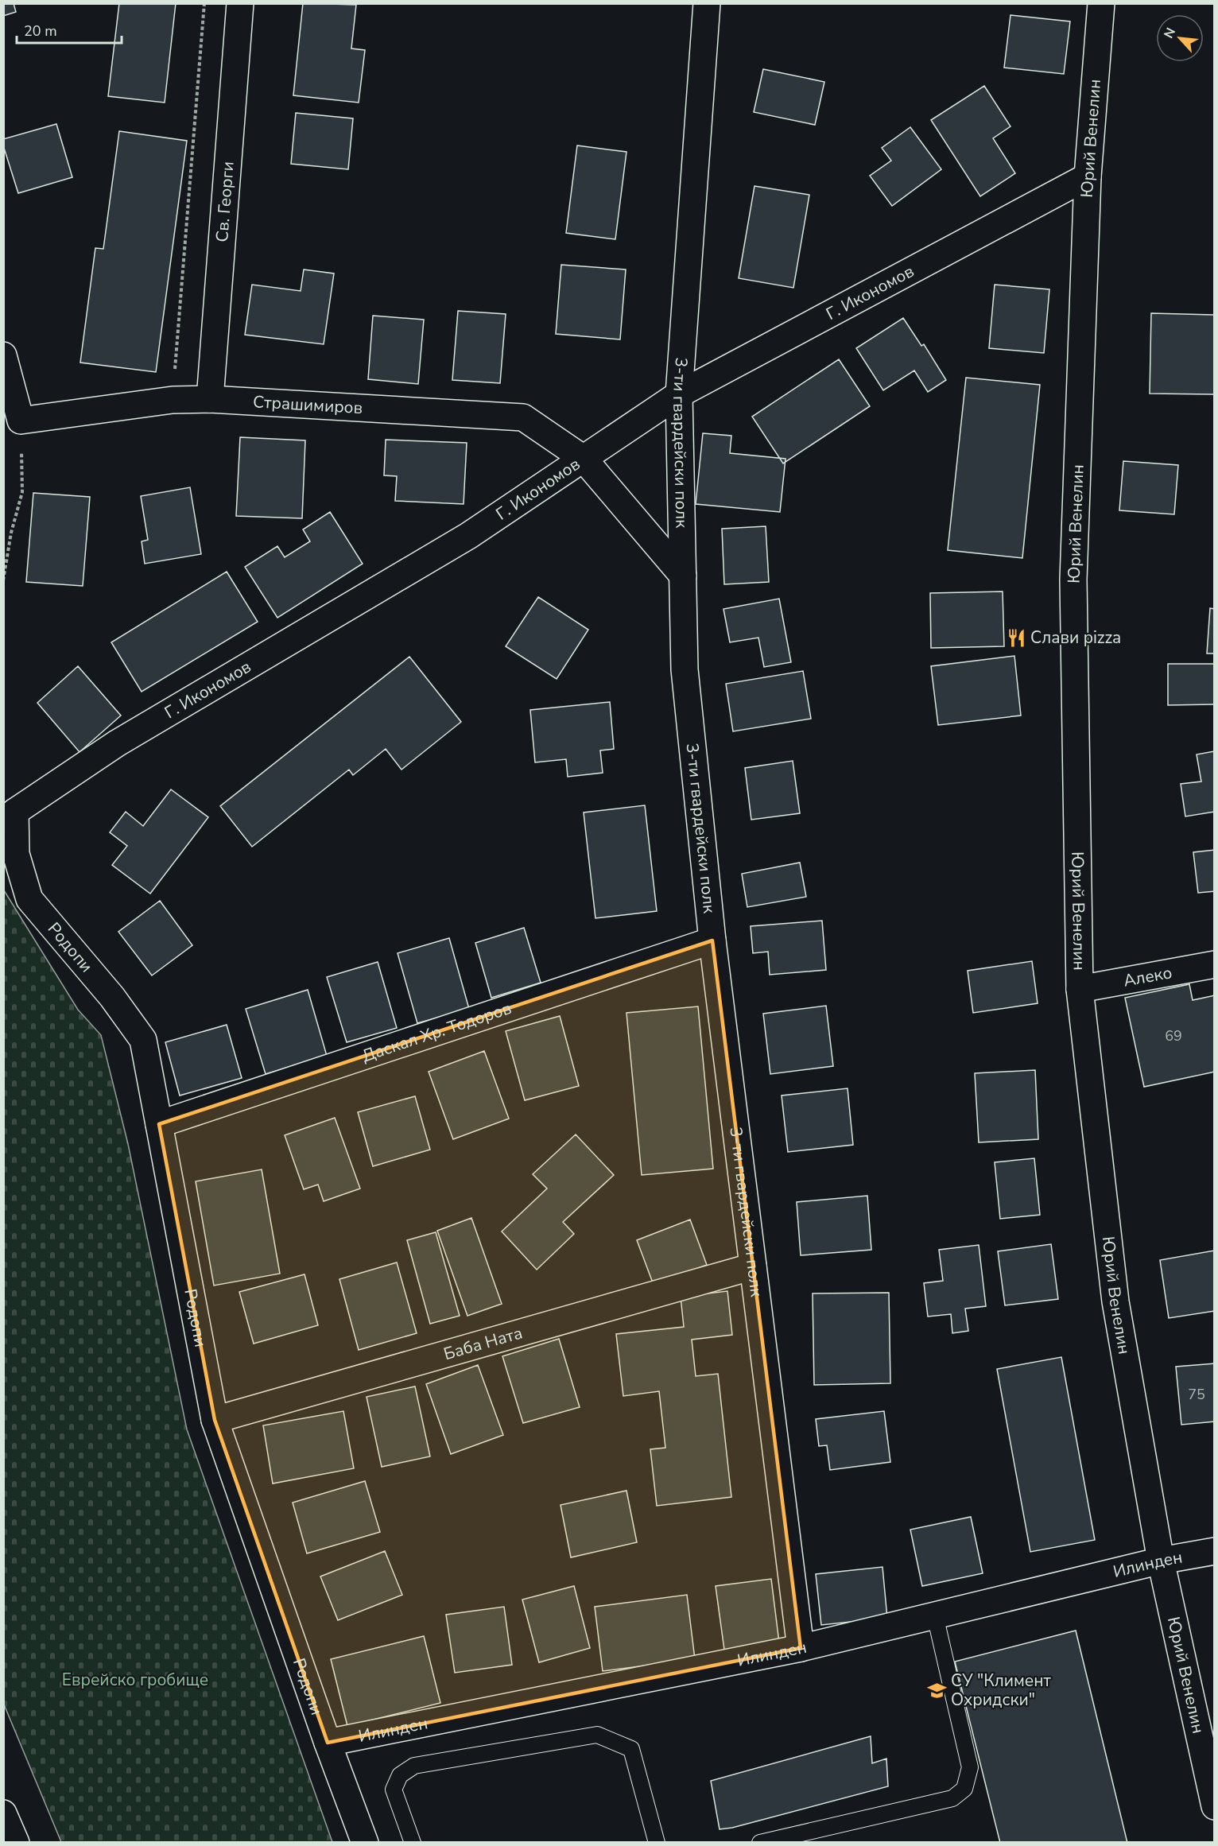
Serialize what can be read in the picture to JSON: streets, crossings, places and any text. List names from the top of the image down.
{
  "streets": {
    "street": [
      "Юрий Венелин",
      "Св. Георги",
      "Г. Икономов",
      "Страшимиров",
      "3-ти гвардейски полк",
      "Родопи",
      "Алеко",
      "Даскал Хр. Тодоров",
      "Баба Ната",
      "Илинден"
    ]
  },
  "crossings": [
    ["Юрий Венелин", "Г. Икономов"],
    ["Юрий Венелин", "Алеко"],
    ["Юрий Венелин", "Илинден"],
    ["Св. Георги", "Страшимиров"],
    ["Г. Икономов", "Страшимиров"],
    ["Г. Икономов", "3-ти гвардейски полк"],
    ["Г. Икономов", "Родопи"],
    ["Страшимиров", "3-ти гвардейски полк"],
    ["3-ти гвардейски полк", "Даскал Хр. Тодоров"],
    ["3-ти гвардейски полк", "Баба Ната"],
    ["3-ти гвардейски полк", "Илинден"],
    ["Родопи", "Даскал Хр. Тодоров"],
    ["Родопи", "Баба Ната"],
    ["Родопи", "Илинден"]
  ],
  "parks": ["Еврейско гробище"],
  "places": {
    "restaurant": ["Слави pizza"],
    "school or university": ["СУ \"Климент Охридски\""]
  },
  "house_numbers": ["69", "75"],
  "scale_bar": "20 m",
  "north": "top left"
}
